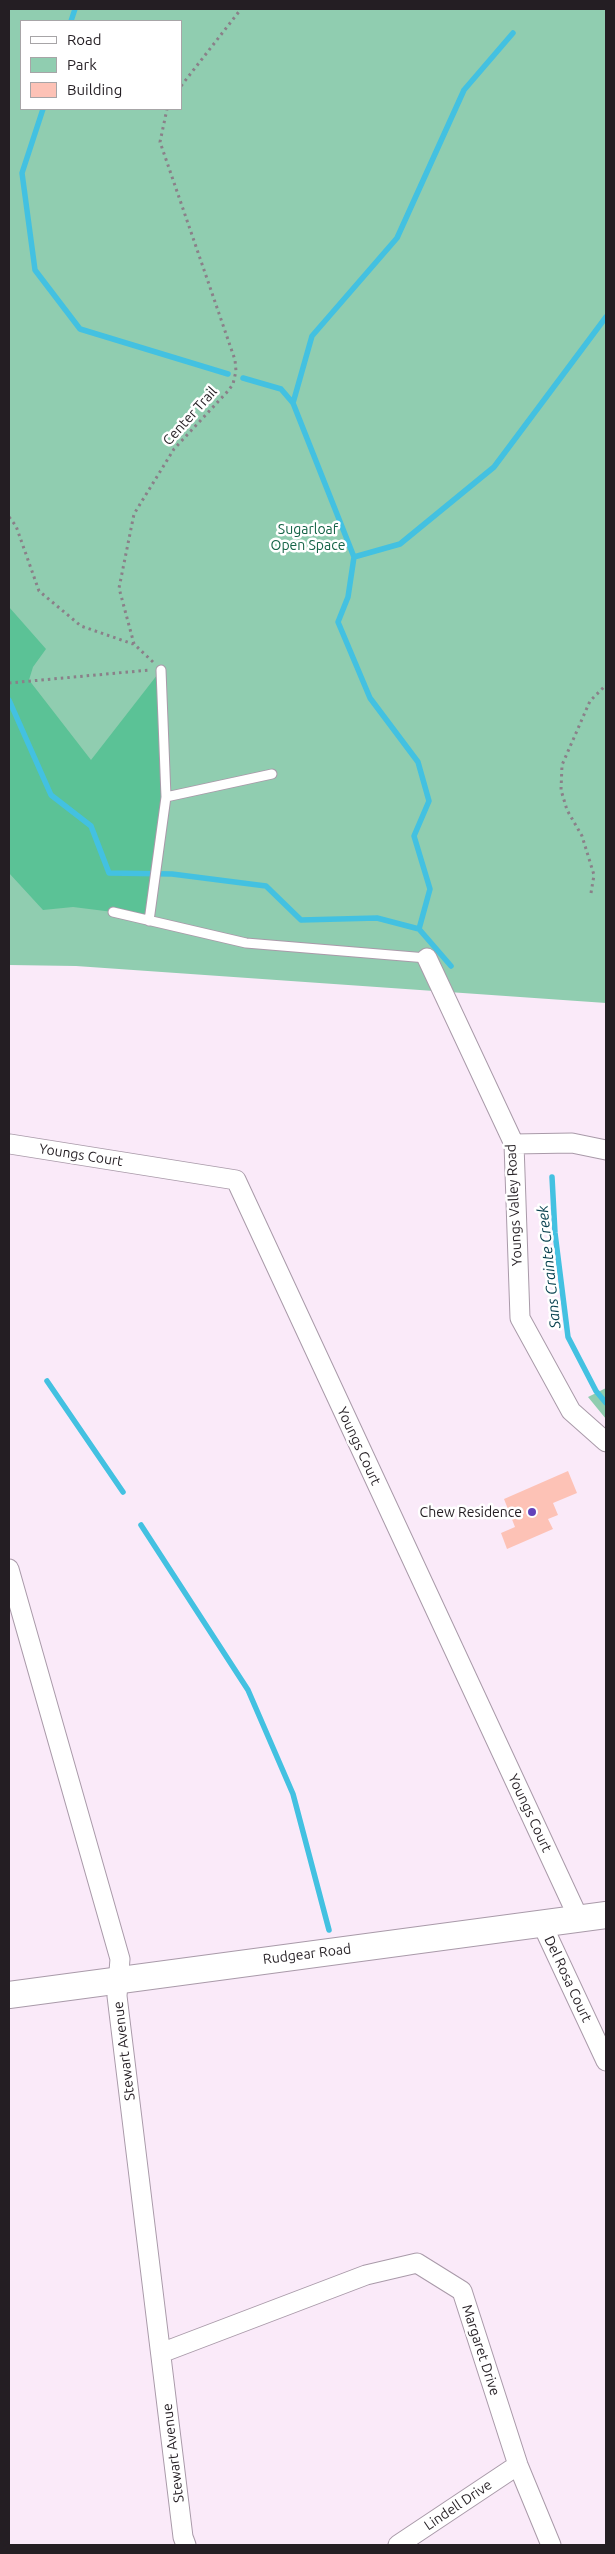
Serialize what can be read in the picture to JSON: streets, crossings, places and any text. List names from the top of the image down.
{
  "streets": {
    "street": [
      "Youngs Court",
      "Youngs Valley Road",
      "Rudgear Road",
      "Del Rosa Court",
      "Stewart Avenue",
      "Margaret Drive",
      "Lindell Drive"
    ],
    "path": ["Center Trail"]
  },
  "crossings": [
    ["Youngs Court", "Rudgear Road"],
    ["Rudgear Road", "Del Rosa Court"],
    ["Rudgear Road", "Stewart Avenue"],
    ["Stewart Avenue", "Margaret Drive"],
    ["Margaret Drive", "Lindell Drive"]
  ],
  "water": ["Sans Crainte Creek"],
  "parks": ["Sugarloaf Open Space"],
  "places": ["Chew Residence"],
  "legend": ["Road", "Park", "Building"]
}
